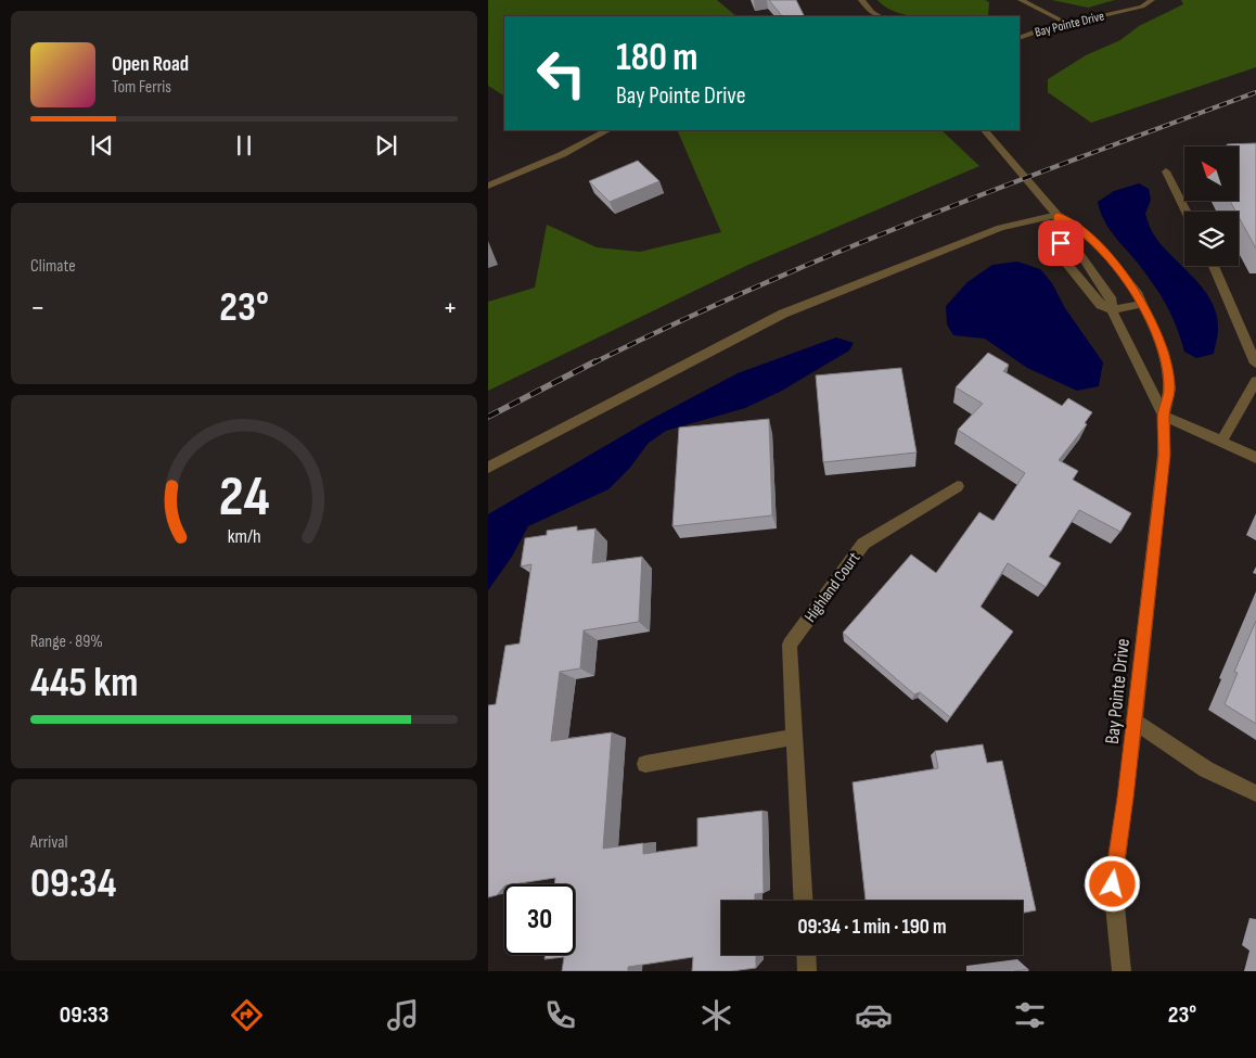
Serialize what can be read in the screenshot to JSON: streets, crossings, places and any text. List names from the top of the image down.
{
  "streets": {
    "street": ["Bay Pointe Drive", "Highland Court"]
  },
  "north": "top left",
  "page": {
    "turn": ["180 m", "Bay Pointe Drive"],
    "song": ["Open Road", "Tom Ferris"],
    "tile": [
      "Climate",
      ["Range · 89%", "445 km"],
      ["Arrival", "09:34"]
    ],
    "heat": ["−", "23°", "+"],
    "limit": "30",
    "trip": "09:34 · 1 min · 190 m",
    "tabs": ["09:33", "23°"],
    "gauge": ["24", "km/h"]
  }
}
